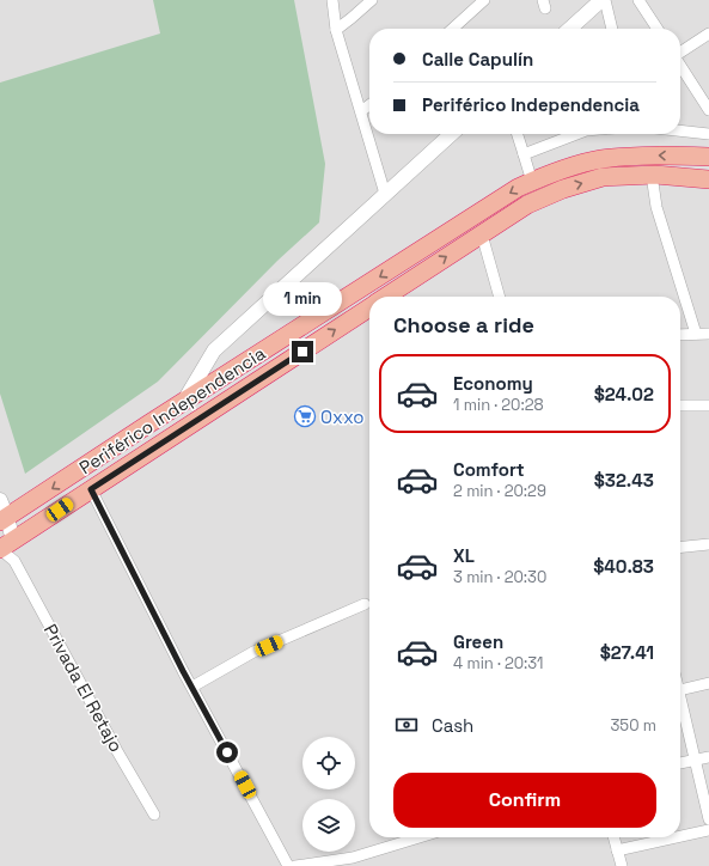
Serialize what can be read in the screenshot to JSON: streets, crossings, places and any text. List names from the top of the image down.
{
  "streets": {
    "highway": ["Periférico Independencia"],
    "street": ["Privada El Retajo"]
  },
  "crossings": [
    ["Periférico Independencia", "Privada El Retajo"]
  ],
  "places": {
    "supermarket": ["Oxxo"]
  },
  "page": {
    "banner": ["Calle Capulín", "Periférico Independencia"],
    "bubble": "1 min",
    "heading": "Choose a ride",
    "list": [
      {
        "name": "Economy",
        "note": "1 min · 20:28",
        "value": "$24.02"
      },
      {
        "name": "Comfort",
        "note": "2 min · 20:29",
        "value": "$32.43"
      },
      {
        "name": "XL",
        "note": "3 min · 20:30",
        "value": "$40.83"
      },
      {
        "name": "Green",
        "note": "4 min · 20:31",
        "value": "$27.41"
      }
    ],
    "pay": ["Cash", "350 m"],
    "buttons": "Confirm"
  }
}
